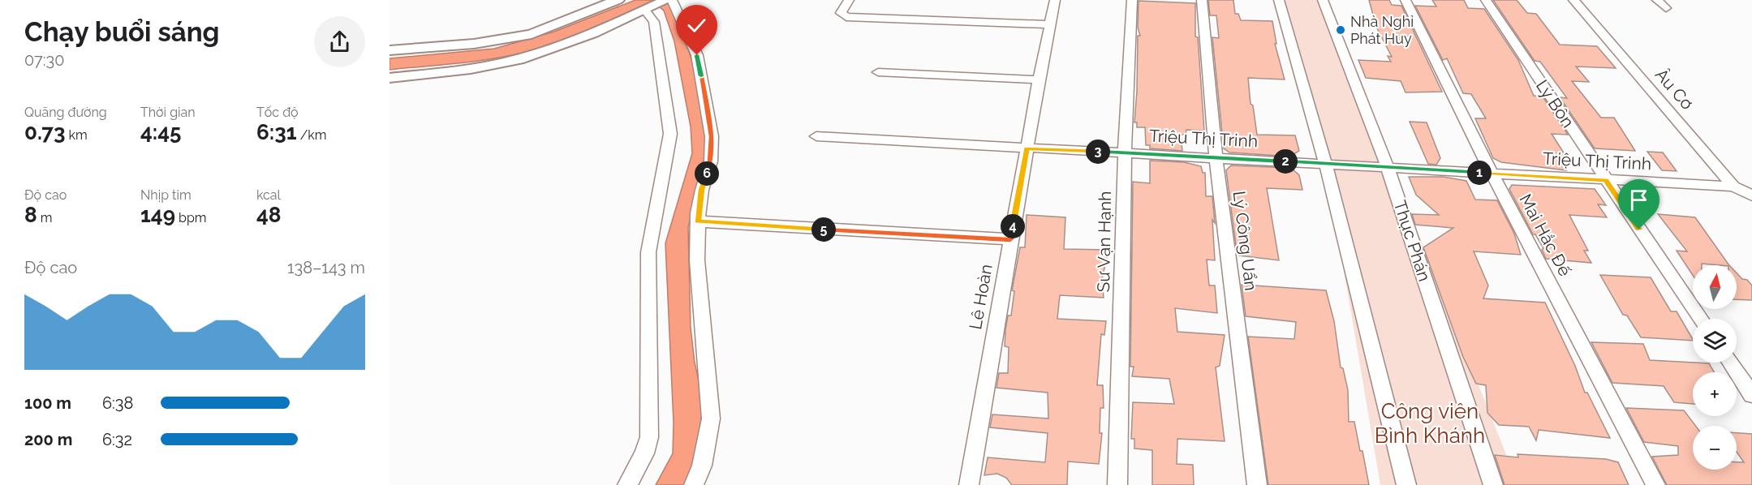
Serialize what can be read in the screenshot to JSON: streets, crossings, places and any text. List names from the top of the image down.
{
  "streets": {
    "street": [
      "Âu Cơ",
      "Lý Bôn",
      "Triệu Thị Trinh",
      "Mai Hắc Đế",
      "Lý Công Uẩn",
      "Thục Phán",
      "Sư Vạn Hạnh",
      "Lê Hoàn"
    ]
  },
  "crossings": [
    ["Âu Cơ", "Triệu Thị Trinh"],
    ["Lý Bôn", "Triệu Thị Trinh"],
    ["Triệu Thị Trinh", "Mai Hắc Đế"],
    ["Triệu Thị Trinh", "Lý Công Uẩn"],
    ["Triệu Thị Trinh", "Thục Phán"],
    ["Triệu Thị Trinh", "Sư Vạn Hạnh"],
    ["Triệu Thị Trinh", "Lê Hoàn"]
  ],
  "parks": ["Công viên Bình Khánh"],
  "places": ["Nhà Nghỉ Phát Huy"],
  "north": "top",
  "page": {
    "heading": ["Chạy buổi sáng", "07:30"],
    "stats": [
      ["Quãng đường", "0.73 km"],
      ["Thời gian", "4:45"],
      ["Tốc độ", "6:31 /km"],
      ["Độ cao", "8 m"],
      ["Nhịp tim", "149 bpm"],
      ["kcal", "48"]
    ],
    "pins": [
      "3",
      "2",
      "1",
      "6",
      "4",
      "5"
    ],
    "chart": ["Độ cao", "138–143 m"],
    "map_buttons": ["+", "−"],
    "list": [
      {
        "name": "100 m",
        "note": "6:38"
      },
      {
        "name": "200 m",
        "note": "6:32"
      }
    ]
  }
}
